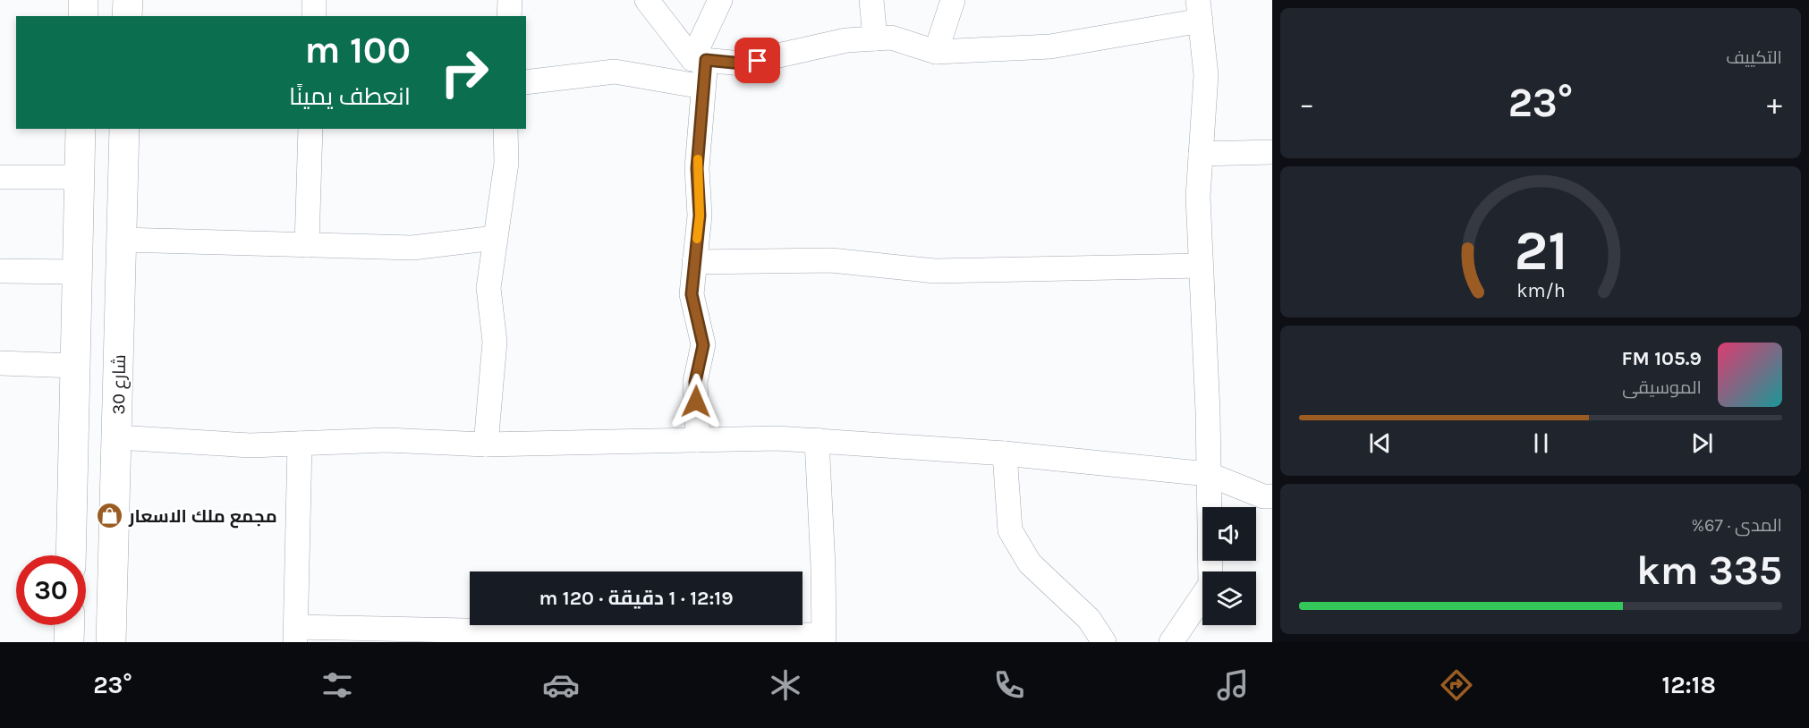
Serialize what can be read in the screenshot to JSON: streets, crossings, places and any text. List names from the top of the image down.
{
  "streets": {
    "street": ["شارع 30"]
  },
  "places": {
    "shop": ["مجمع ملك الاسعار"]
  },
  "page": {
    "tile": [
      "التكييف",
      ["المدى · 67%", "335 km"]
    ],
    "turn": ["100 m", "انعطف يمينًا"],
    "heat": ["−", "23°", "+"],
    "song": ["105.9 FM", "الموسيقى"],
    "limit": "30",
    "trip": "12:19 · 1 دقيقة · 120 m",
    "tabs": ["12:18", "23°"],
    "gauge": ["21", "km/h"]
  }
}
